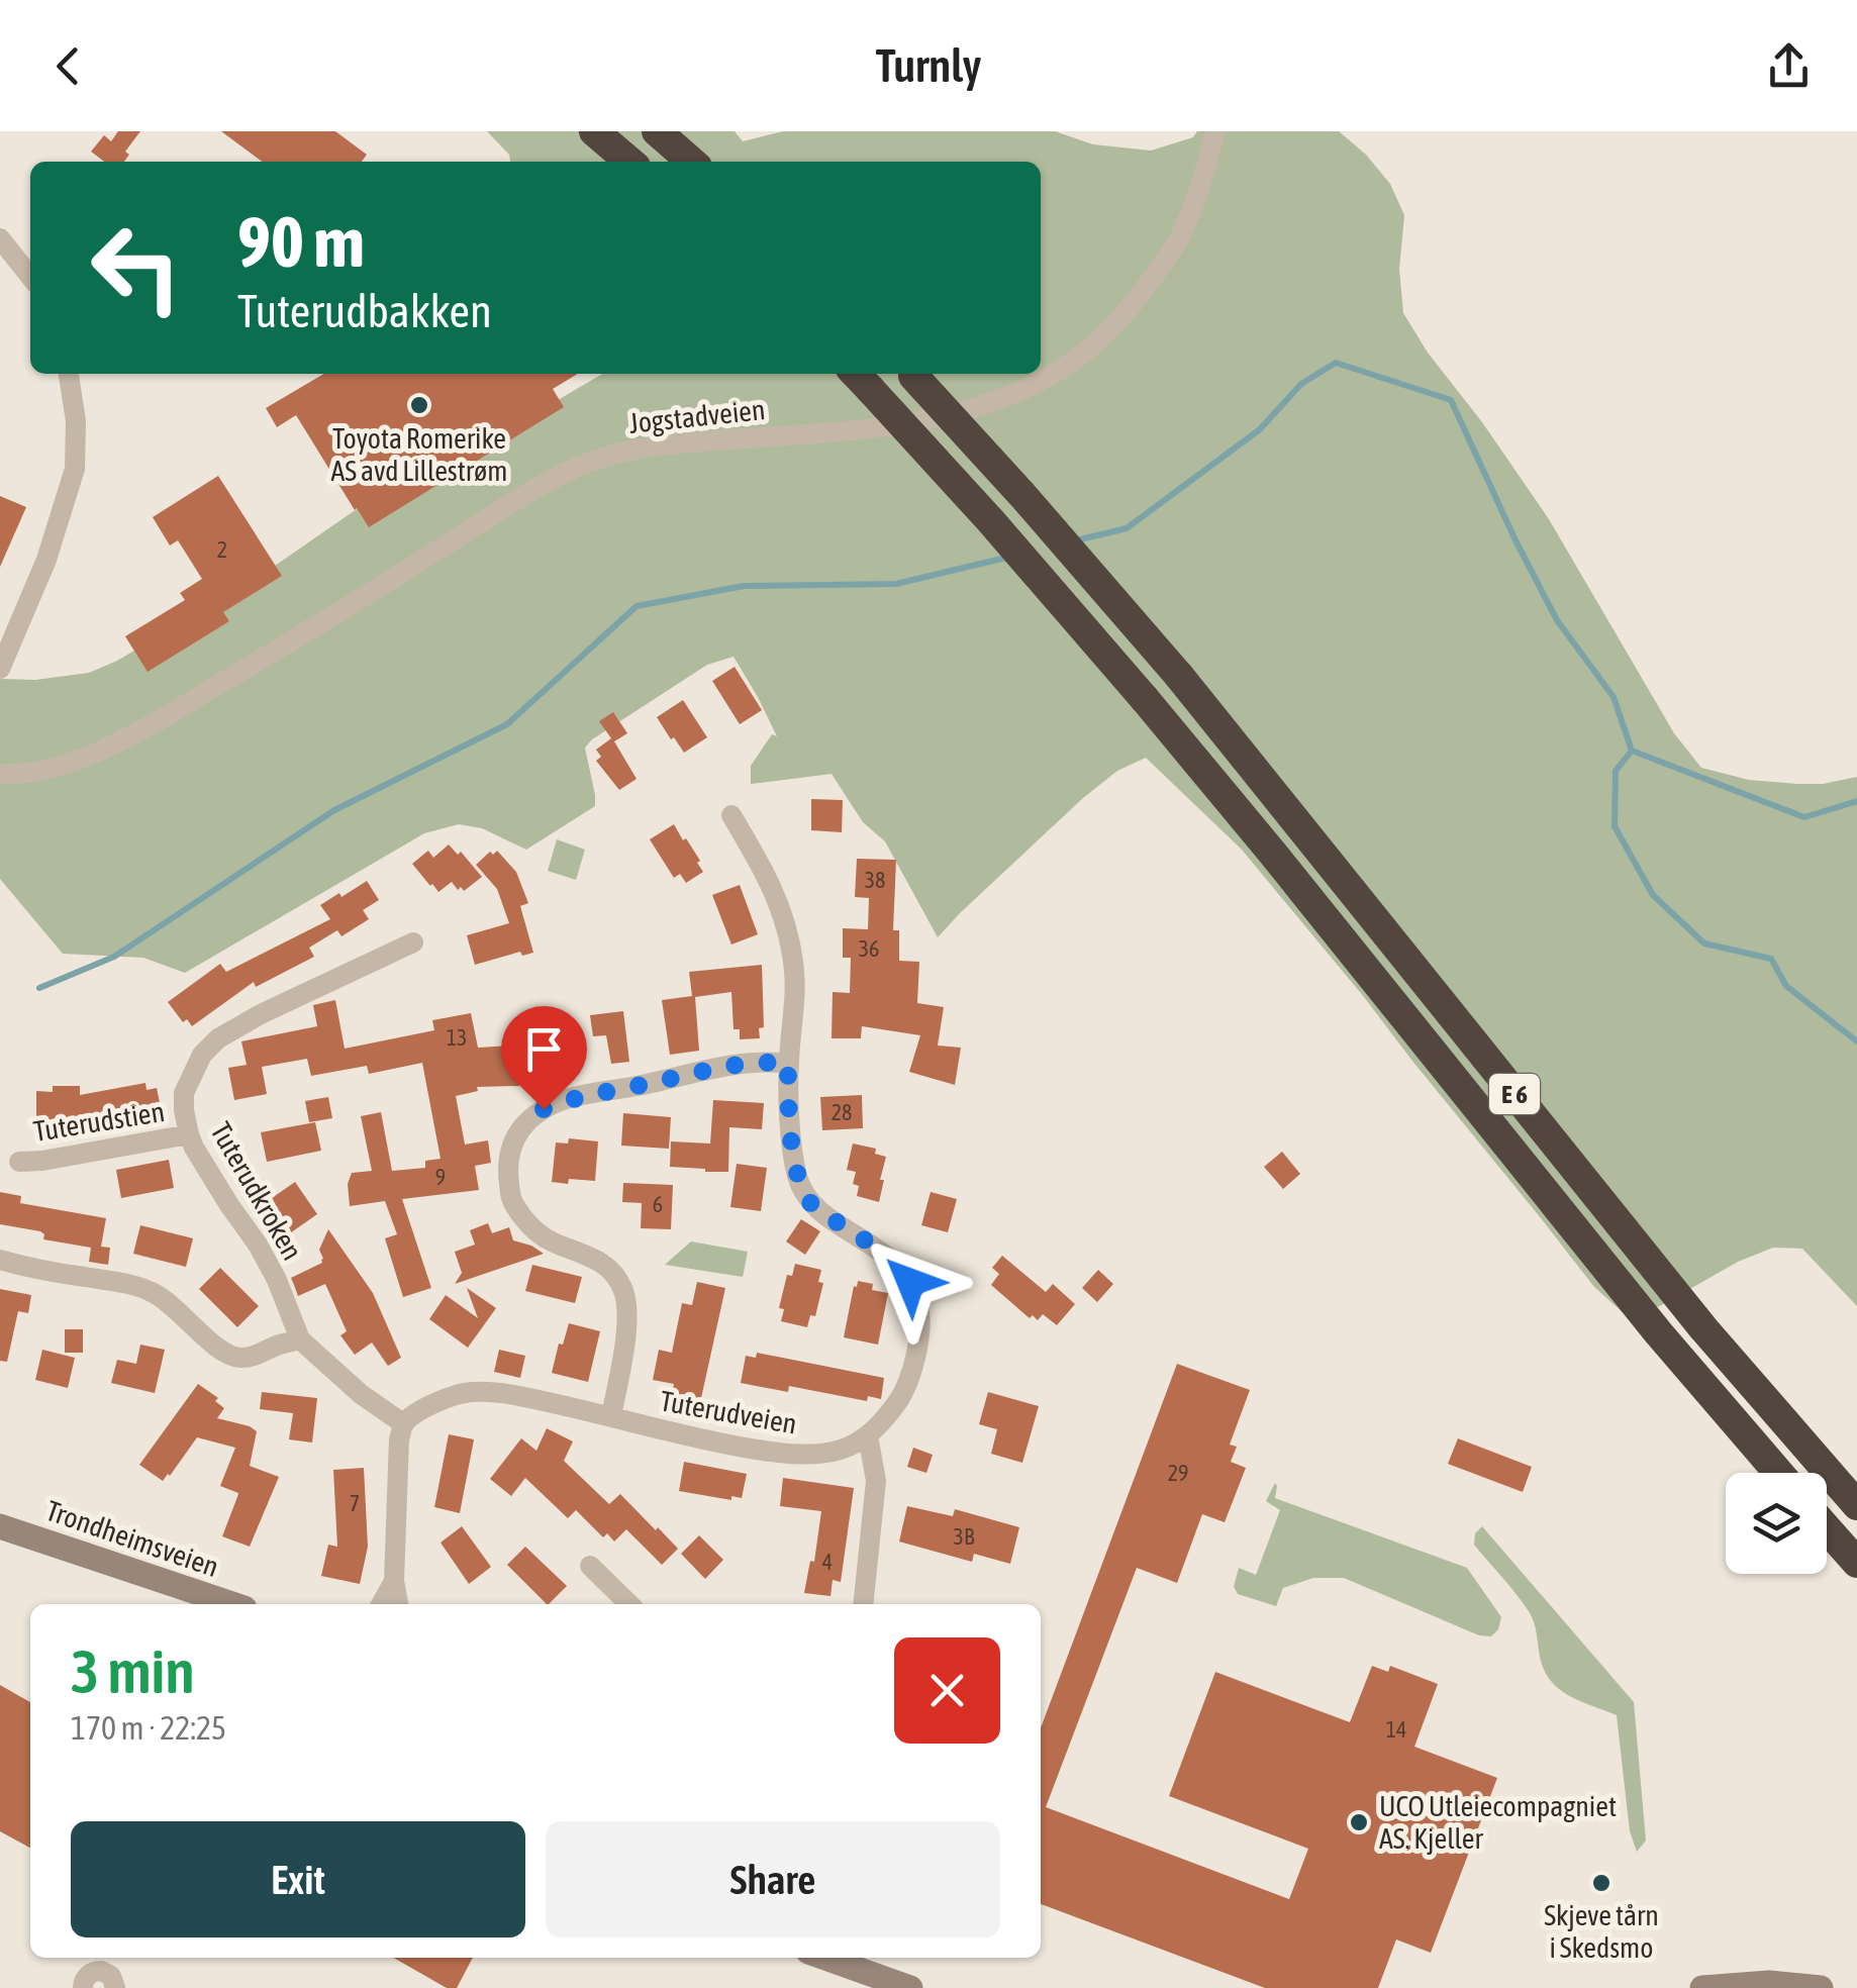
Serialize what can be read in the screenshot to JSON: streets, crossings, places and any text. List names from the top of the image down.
{
  "streets": {
    "highway": ["E 6"],
    "main road": ["Trondheimsveien"],
    "street": [
      "Jogstadveien",
      "Tuterudstien",
      "Tuterudkroken",
      "Tuterudveien"
    ]
  },
  "crossings": [
    ["Tuterudstien", "Tuterudkroken"],
    ["Tuterudkroken", "Tuterudveien"]
  ],
  "places": ["Toyota Romerike AS avd Lillestrøm", "UCO Utleiecompagniet AS. Kjeller", "Skjeve tårn i Skedsmo"],
  "house_numbers": [
    "2",
    "38",
    "36",
    "13",
    "28",
    "9",
    "6",
    "29",
    "7",
    "3B",
    "4",
    "14"
  ],
  "page": {
    "header": "Turnly",
    "turn": ["90 m", "Tuterudbakken"],
    "heading": ["3 min", "170 m · 22:25"],
    "buttons": ["Exit", "Share"]
  }
}
